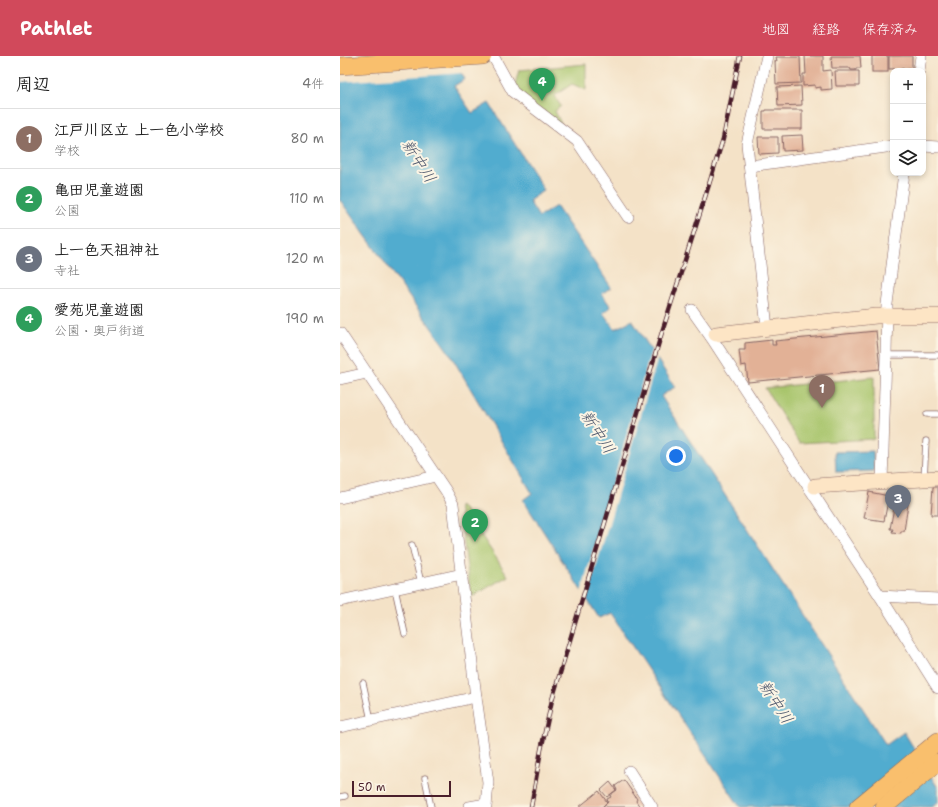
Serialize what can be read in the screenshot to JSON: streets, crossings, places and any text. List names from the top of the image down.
{
  "water": ["新中川"],
  "scale_bar": "50 m",
  "page": {
    "header": "Pathlet",
    "nav": ["地図", "経路", "保存済み"],
    "heading": ["周辺", "4件"],
    "map_buttons": ["+", "−"],
    "pins": [
      "4",
      "1",
      "3",
      "2"
    ],
    "list": [
      {
        "mark": "1",
        "name": "江戸川区立 上一色小学校",
        "note": "学校",
        "value": "80 m"
      },
      {
        "mark": "2",
        "name": "亀田児童遊園",
        "note": "公園",
        "value": "110 m"
      },
      {
        "mark": "3",
        "name": "上一色天祖神社",
        "note": "寺社",
        "value": "120 m"
      },
      {
        "mark": "4",
        "name": "愛苑児童遊園",
        "note": "公園 · 奥戸街道",
        "value": "190 m"
      }
    ],
    "scale": "50 m"
  }
}
